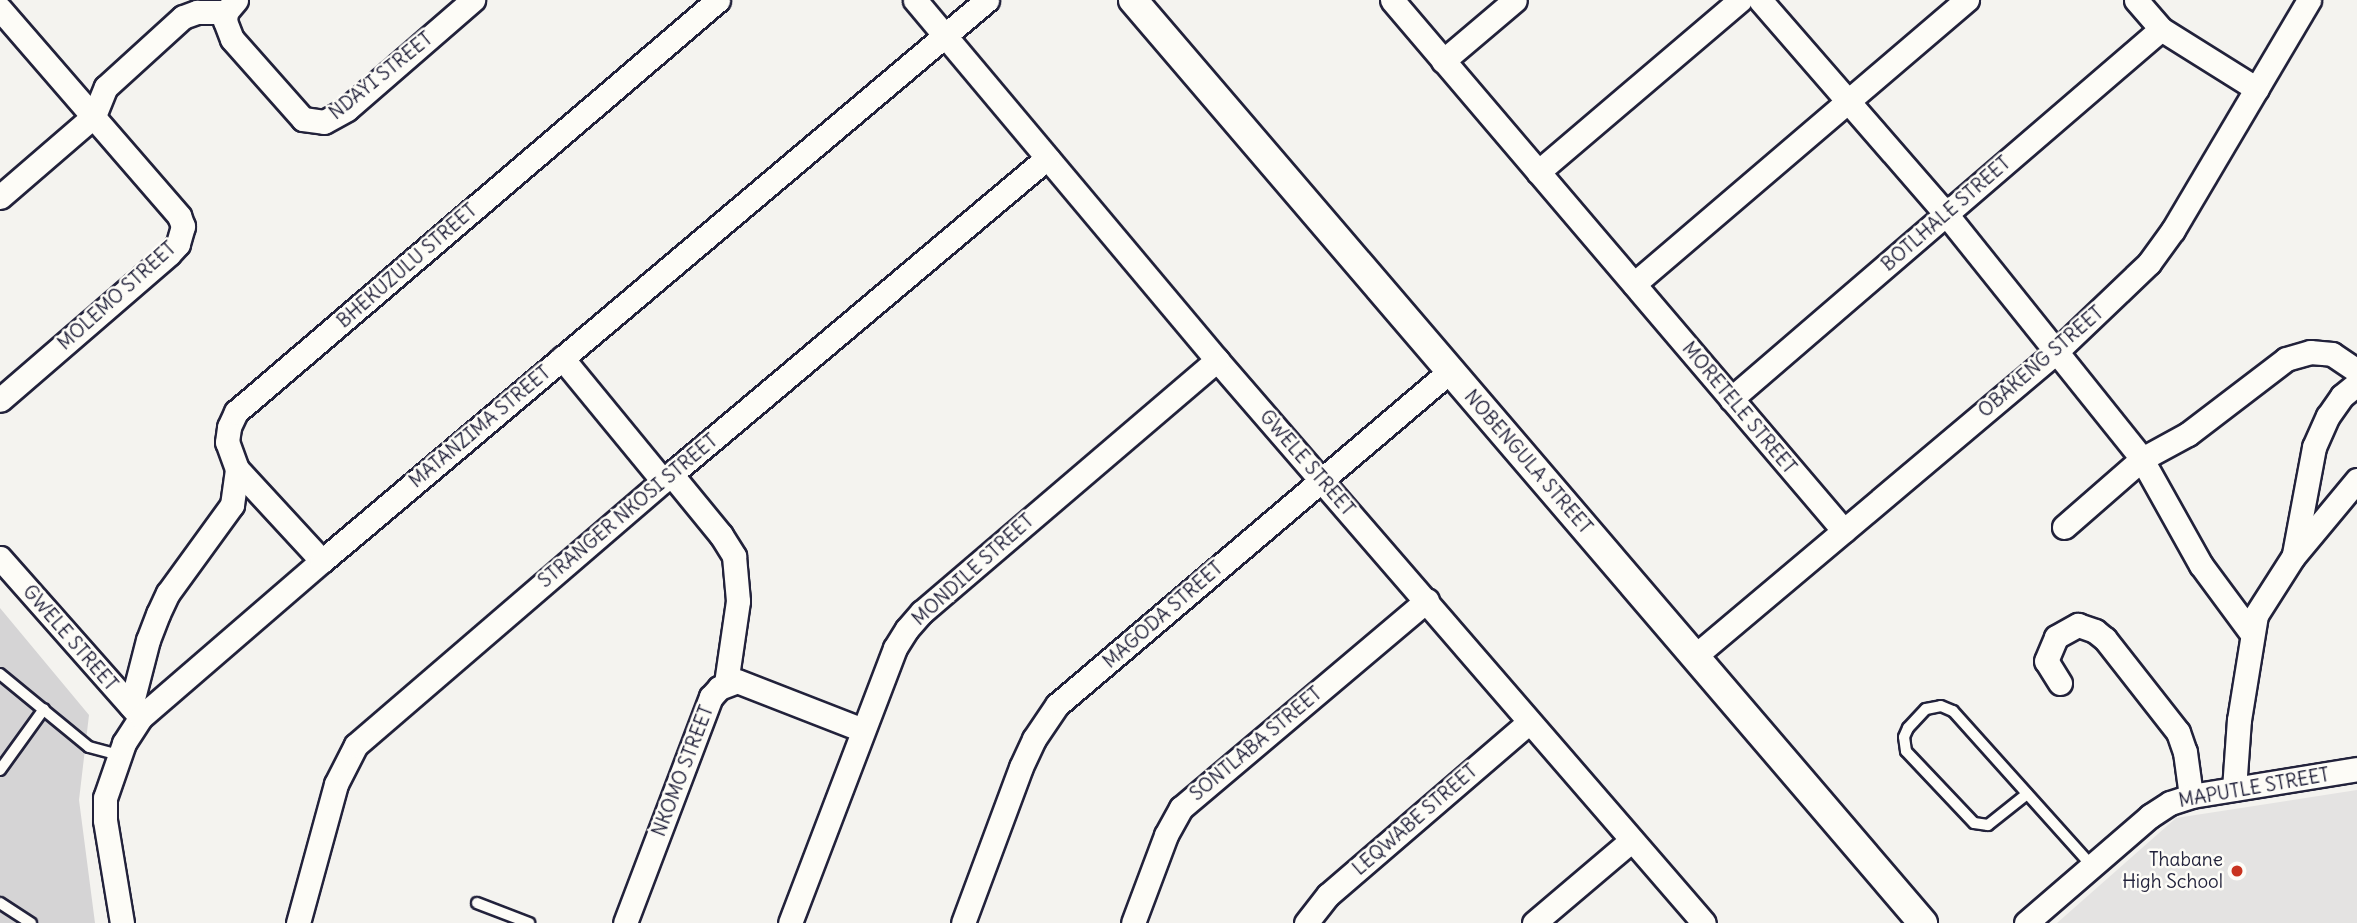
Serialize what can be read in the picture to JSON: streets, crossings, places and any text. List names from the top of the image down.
{
  "streets": {
    "street": [
      "NDAYI STREET",
      "BOTLHALE STREET",
      "BHEKUZULU STREET",
      "MOLEMO STREET",
      "OBAKENG STREET",
      "MORETELE STREET",
      "MATANZIMA STREET",
      "NOBENGULA STREET",
      "GWELE STREET",
      "STRANGER NKOSI STREET",
      "MONDILE STREET",
      "MAGODA STREET",
      "SONTLABA STREET",
      "NKOMO STREET",
      "MAPUTLE STREET",
      "LEQWABE STREET"
    ]
  },
  "crossings": [
    ["BOTLHALE STREET", "MORETELE STREET"],
    ["BHEKUZULU STREET", "MATANZIMA STREET"],
    ["OBAKENG STREET", "MORETELE STREET"],
    ["OBAKENG STREET", "NOBENGULA STREET"],
    ["MATANZIMA STREET", "GWELE STREET"],
    ["NOBENGULA STREET", "MAGODA STREET"],
    ["GWELE STREET", "STRANGER NKOSI STREET"],
    ["GWELE STREET", "MONDILE STREET"],
    ["GWELE STREET", "MAGODA STREET"],
    ["GWELE STREET", "SONTLABA STREET"],
    ["GWELE STREET", "LEQWABE STREET"],
    ["MONDILE STREET", "NKOMO STREET"]
  ],
  "places": ["Thabane High School"]
}
